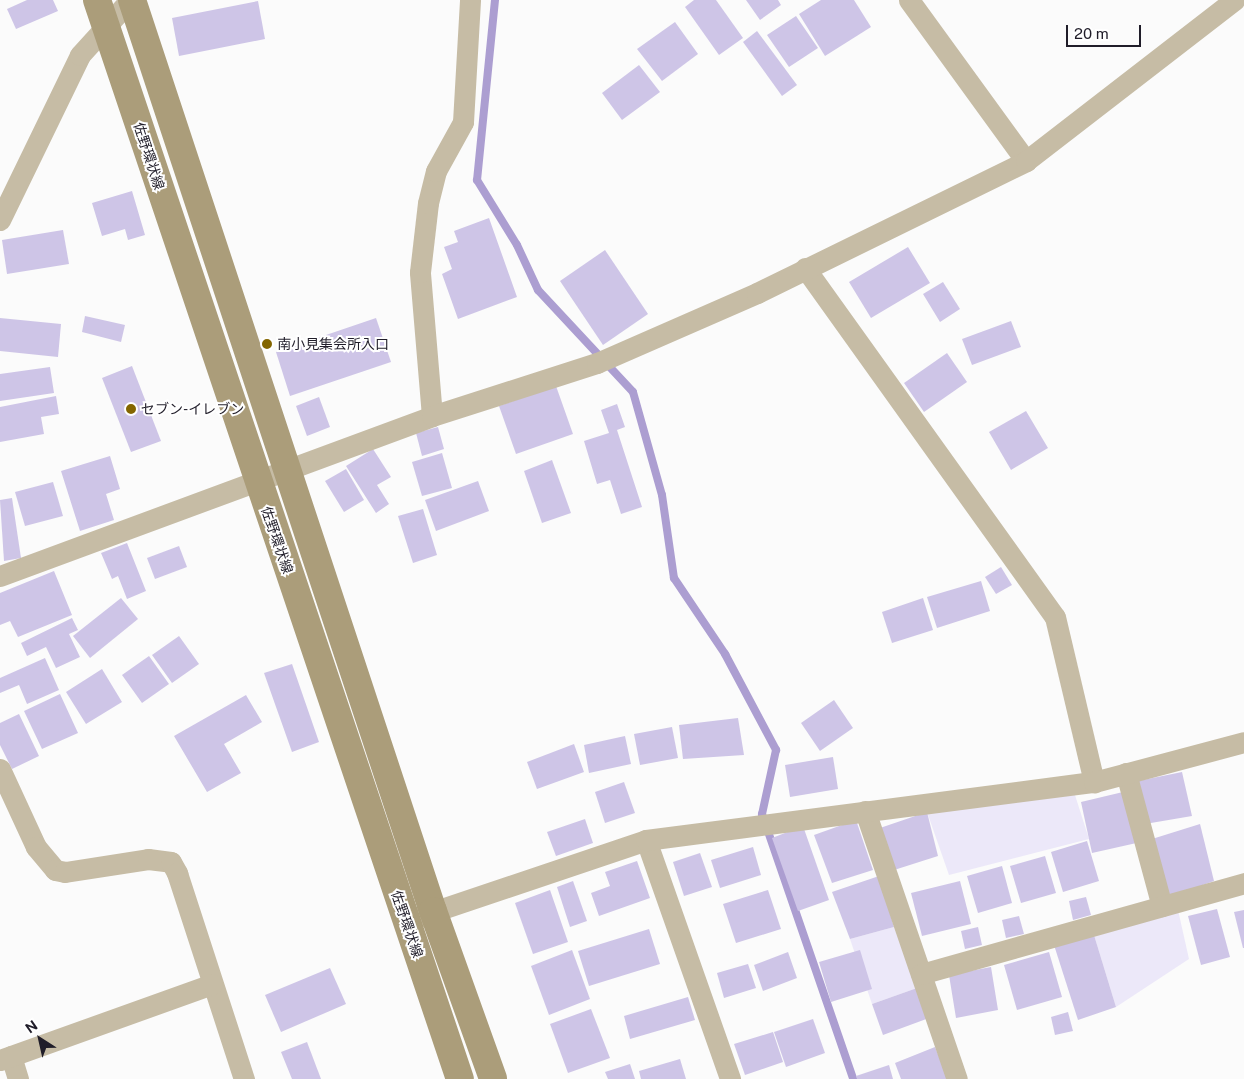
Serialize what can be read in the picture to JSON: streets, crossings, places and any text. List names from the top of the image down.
{
  "streets": {
    "main road": ["佐野環状線"]
  },
  "places": ["南小見集会所入口", "セブン-イレブン"],
  "scale_bar": "20 m",
  "north": "top left"
}
